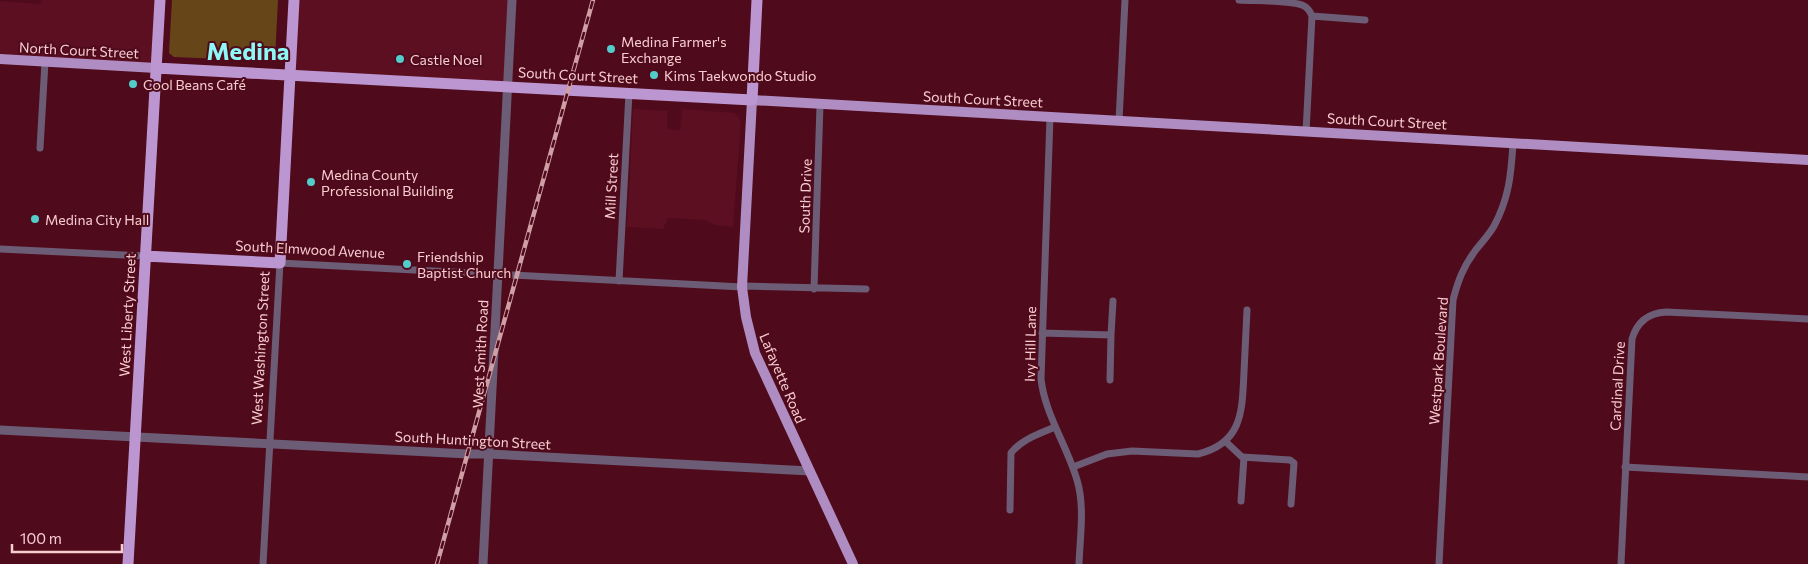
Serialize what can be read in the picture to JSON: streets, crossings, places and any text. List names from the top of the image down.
{
  "streets": {
    "highway": [
      "South Court Street",
      "South Elmwood Avenue",
      "West Liberty Street",
      "West Washington Street"
    ],
    "main road": ["North Court Street", "Lafayette Road"],
    "street": [
      "Mill Street",
      "South Drive",
      "Ivy Hill Lane",
      "West Smith Road",
      "Westpark Boulevard",
      "Cardinal Drive",
      "South Huntington Street"
    ]
  },
  "crossings": [
    ["North Court Street", "South Court Street"],
    ["North Court Street", "West Liberty Street"],
    ["South Court Street", "Mill Street"],
    ["South Court Street", "South Drive"],
    ["South Court Street", "West Liberty Street"],
    ["South Court Street", "Ivy Hill Lane"],
    ["South Court Street", "West Washington Street"],
    ["South Court Street", "West Smith Road"],
    ["South Court Street", "Westpark Boulevard"],
    ["South Court Street", "Lafayette Road"],
    ["Mill Street", "South Elmwood Avenue"],
    ["South Drive", "South Elmwood Avenue"],
    ["South Elmwood Avenue", "West Liberty Street"],
    ["South Elmwood Avenue", "West Washington Street"],
    ["South Elmwood Avenue", "West Smith Road"],
    ["South Elmwood Avenue", "Lafayette Road"],
    ["West Liberty Street", "South Huntington Street"],
    ["West Washington Street", "South Huntington Street"],
    ["West Smith Road", "South Huntington Street"],
    ["Lafayette Road", "South Huntington Street"]
  ],
  "districts": ["Medina"],
  "places": [
    "Medina Farmer's Exchange",
    "Castle Noel",
    "Kims Taekwondo Studio",
    "Cool Beans Café",
    "Medina County Professional Building",
    "Medina City Hall",
    "Friendship Baptist Church"
  ],
  "scale_bar": "100 m"
}
